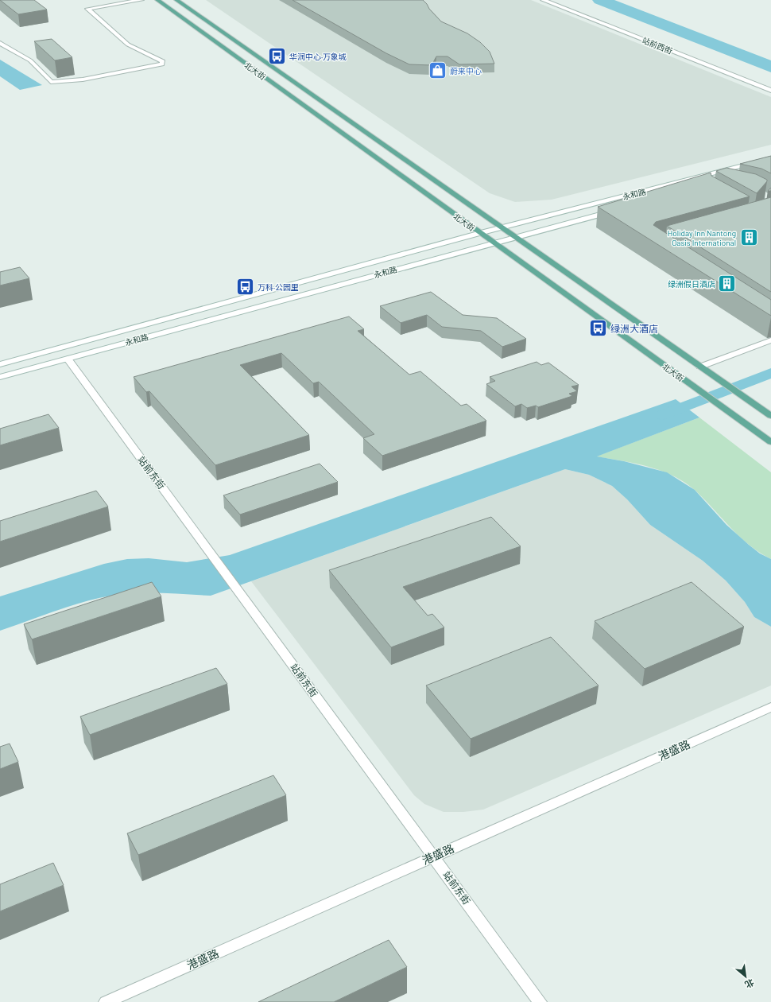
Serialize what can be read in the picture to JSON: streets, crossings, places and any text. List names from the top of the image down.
{
  "streets": {
    "main road": ["北大街"],
    "street": [
      "站前西街",
      "永和路",
      "站前东街",
      "港盛路"
    ]
  },
  "crossings": [
    ["北大街", "永和路"],
    ["永和路", "站前东街"],
    ["站前东街", "港盛路"]
  ],
  "places": {
    "bus stop": ["华润中心·万象城", "万科·公园里", "绿洲大酒店"],
    "shop": ["蔚来中心"],
    "building": ["Holiday Inn Nantong Oasis International", "绿洲假日酒店"]
  },
  "north": "bottom right"
}
